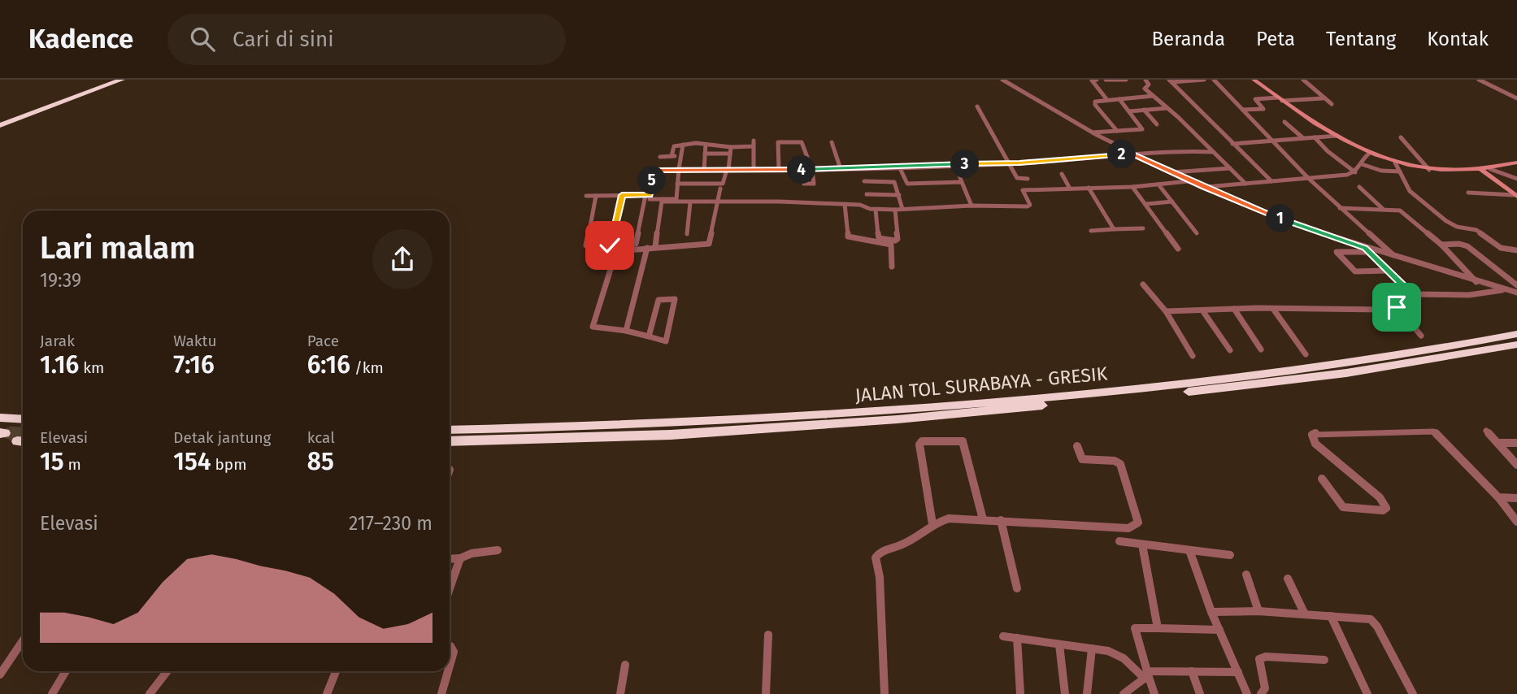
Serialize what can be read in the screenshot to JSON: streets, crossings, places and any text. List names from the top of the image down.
{
  "streets": {
    "highway": ["JALAN TOL SURABAYA - GRESIK"]
  },
  "page": {
    "header": "Kadence",
    "search": "Cari di sini",
    "nav": [
      "Beranda",
      "Peta",
      "Tentang",
      "Kontak"
    ],
    "pins": [
      "2",
      "3",
      "4",
      "5",
      "1"
    ],
    "heading": ["Lari malam", "19:39"],
    "stats": [
      ["Jarak", "1.16 km"],
      ["Waktu", "7:16"],
      ["Pace", "6:16 /km"],
      ["Elevasi", "15 m"],
      ["Detak jantung", "154 bpm"],
      ["kcal", "85"]
    ],
    "chart": ["Elevasi", "217–230 m"]
  }
}
